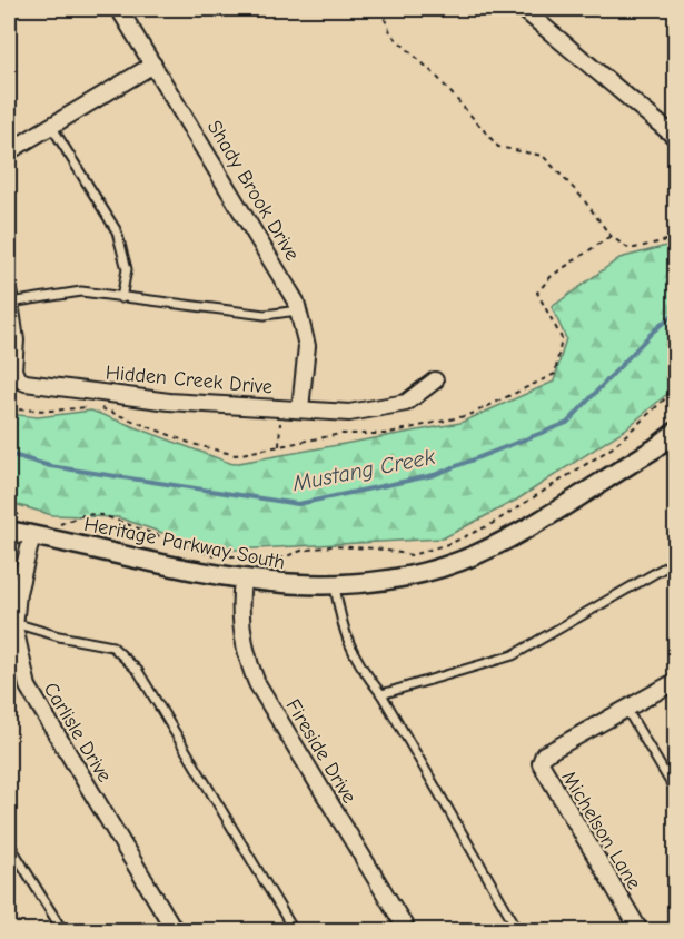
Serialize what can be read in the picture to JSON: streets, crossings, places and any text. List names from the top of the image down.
{
  "streets": {
    "street": [
      "Shady Brook Drive",
      "Hidden Creek Drive",
      "Heritage Parkway South",
      "Carlisle Drive",
      "Fireside Drive",
      "Michelson Lane"
    ]
  },
  "crossings": [
    ["Shady Brook Drive", "Hidden Creek Drive"],
    ["Heritage Parkway South", "Carlisle Drive"],
    ["Heritage Parkway South", "Fireside Drive"]
  ],
  "water": ["Mustang Creek"]
}
